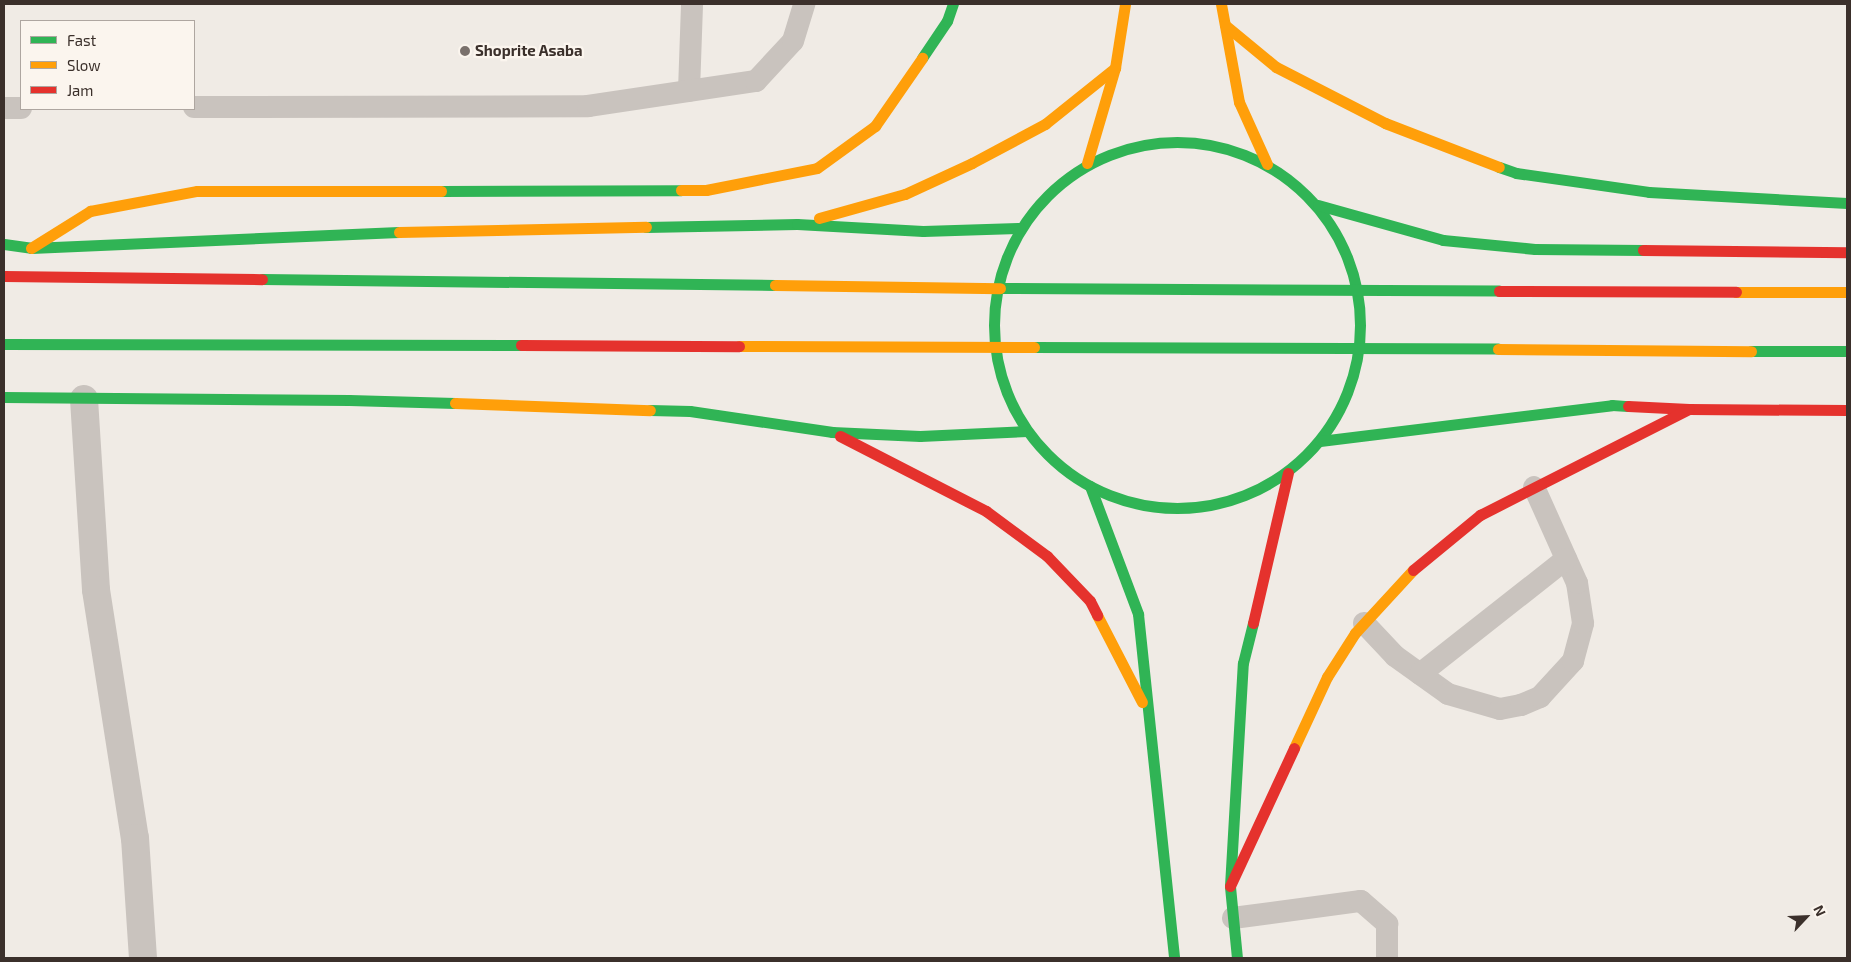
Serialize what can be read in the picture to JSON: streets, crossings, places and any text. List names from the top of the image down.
{
  "places": ["Shoprite Asaba"],
  "legend": ["Fast", "Slow", "Jam"],
  "north": "top right"
}
